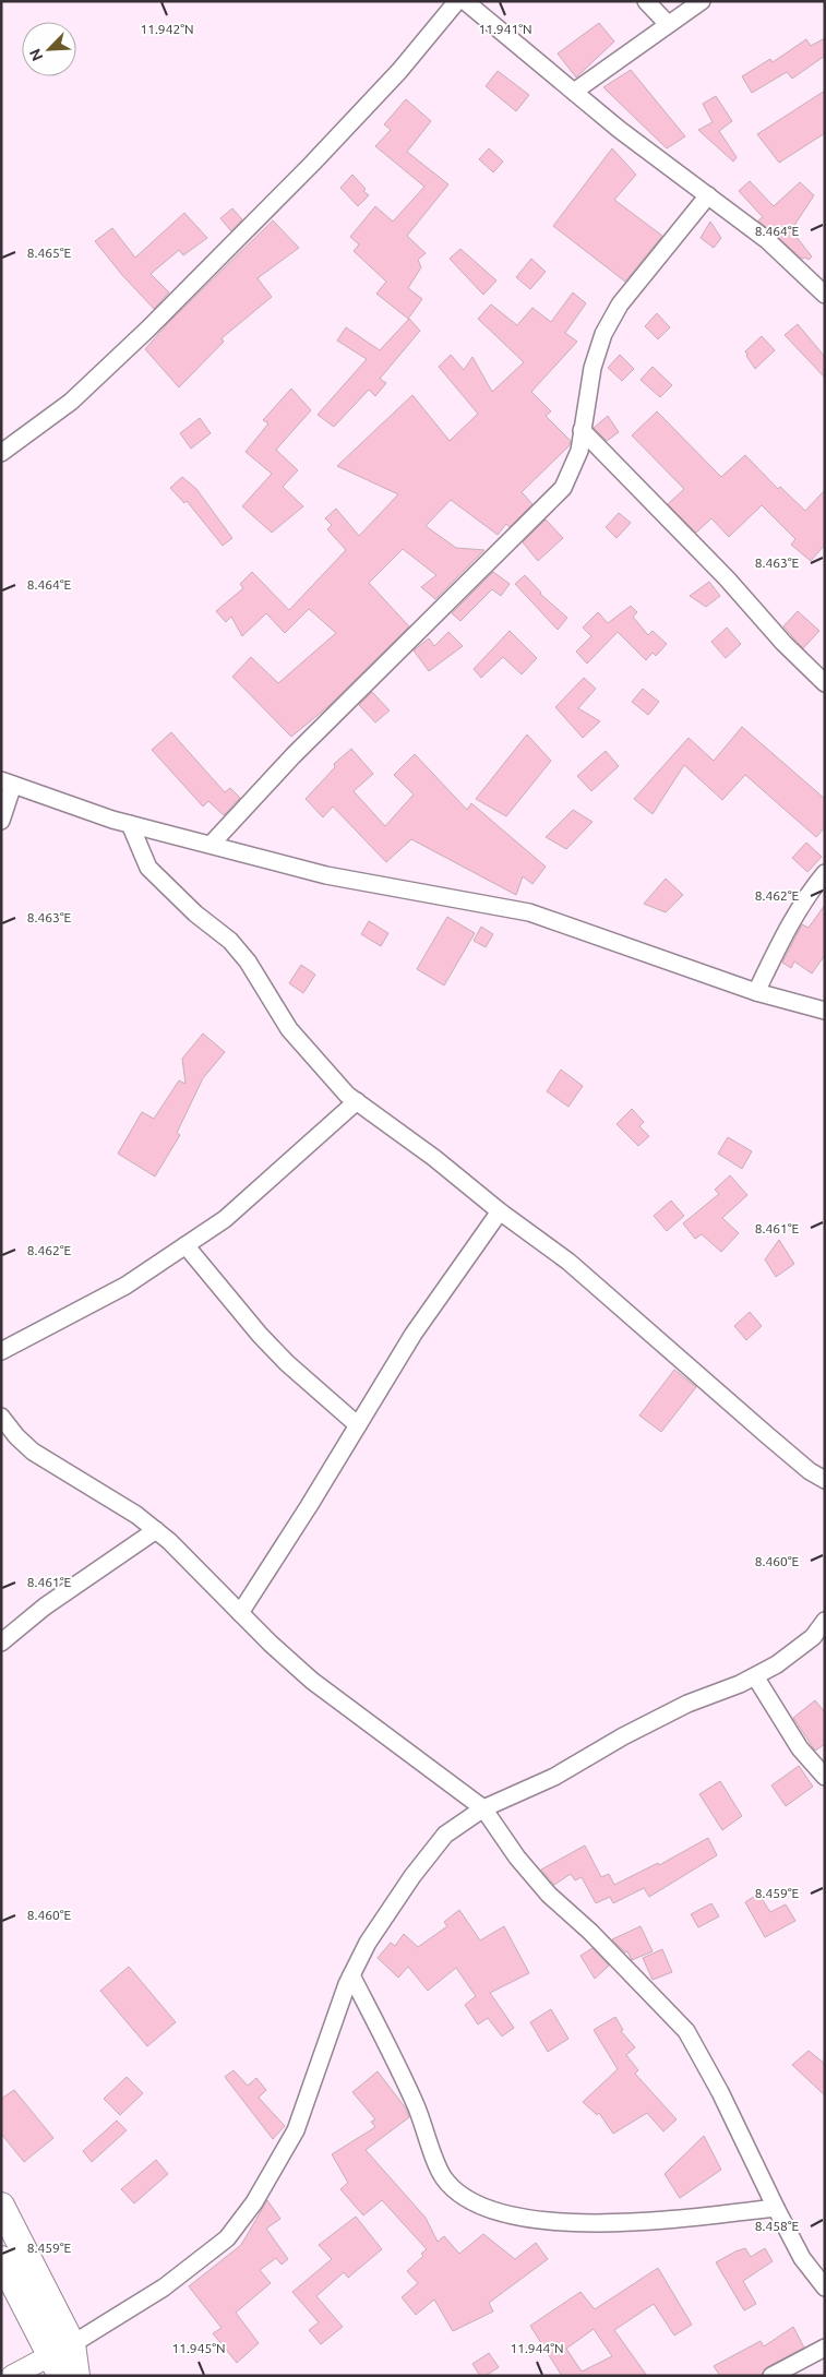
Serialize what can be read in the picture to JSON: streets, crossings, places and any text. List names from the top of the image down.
{
  "north": "bottom left",
  "coordinates": [
    "11.942°N",
    "11.941°N",
    "8.464°E",
    "8.465°E",
    "8.463°E",
    "8.462°E",
    "8.461°E",
    "8.460°E",
    "8.459°E",
    "8.458°E",
    "11.945°N",
    "11.944°N"
  ]
}
